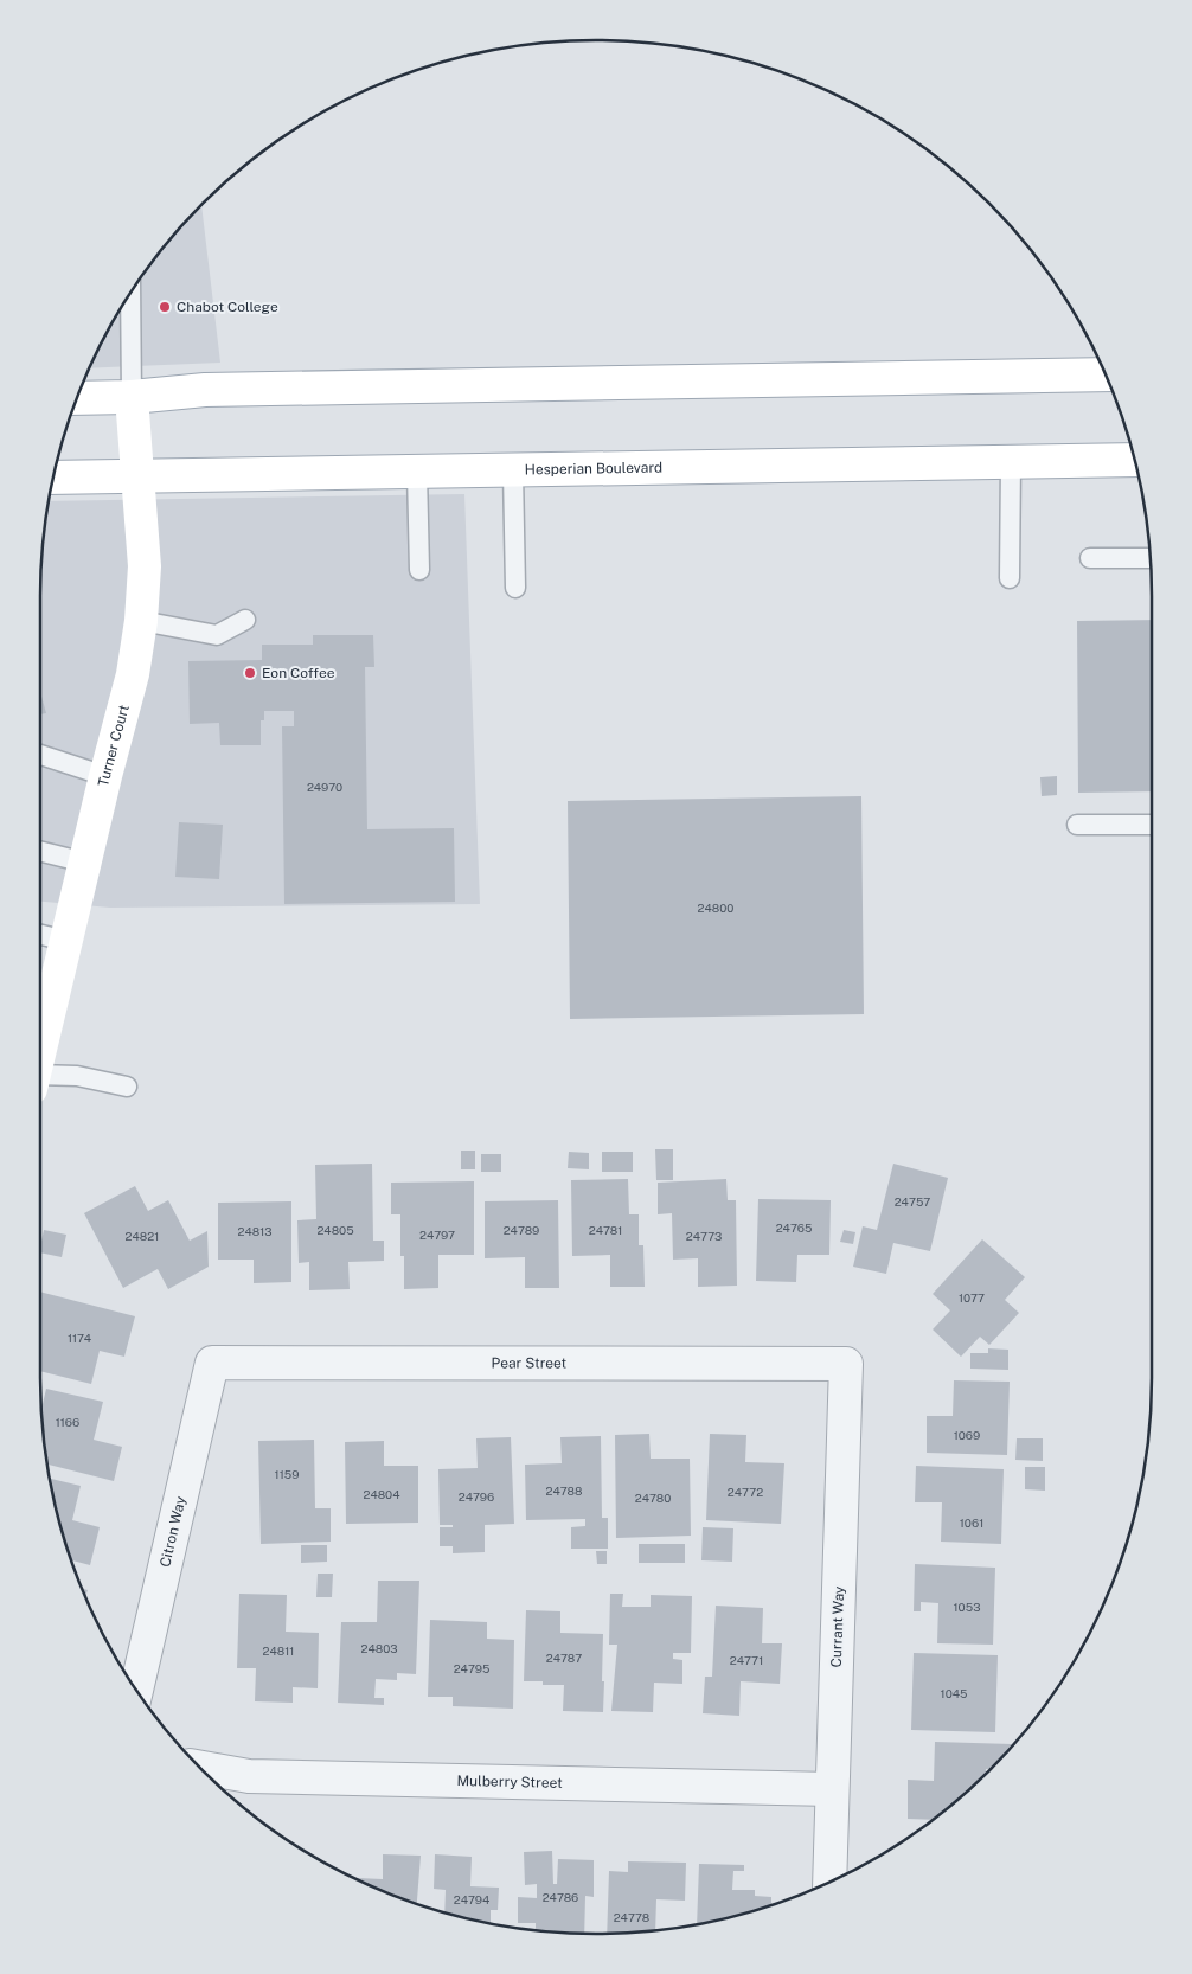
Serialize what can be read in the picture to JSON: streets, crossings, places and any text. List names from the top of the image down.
{
  "streets": {
    "main road": ["Hesperian Boulevard", "Turner Court"],
    "street": [
      "Pear Street",
      "Citron Way",
      "Currant Way",
      "Mulberry Street"
    ]
  },
  "crossings": [
    ["Hesperian Boulevard", "Turner Court"],
    ["Pear Street", "Citron Way"],
    ["Pear Street", "Currant Way"],
    ["Currant Way", "Mulberry Street"]
  ],
  "places": ["Chabot College", "Eon Coffee"],
  "house_numbers": [
    "24970",
    "24800",
    "24757",
    "24765",
    "24805",
    "24789",
    "24781",
    "24813",
    "24797",
    "24821",
    "24773",
    "1077",
    "1174",
    "1166",
    "1069",
    "1159",
    "24788",
    "24772",
    "24804",
    "24796",
    "24780",
    "1061",
    "1053",
    "24803",
    "24811",
    "24787",
    "24771",
    "24795",
    "1045",
    "24786",
    "24794",
    "24778"
  ]
}
